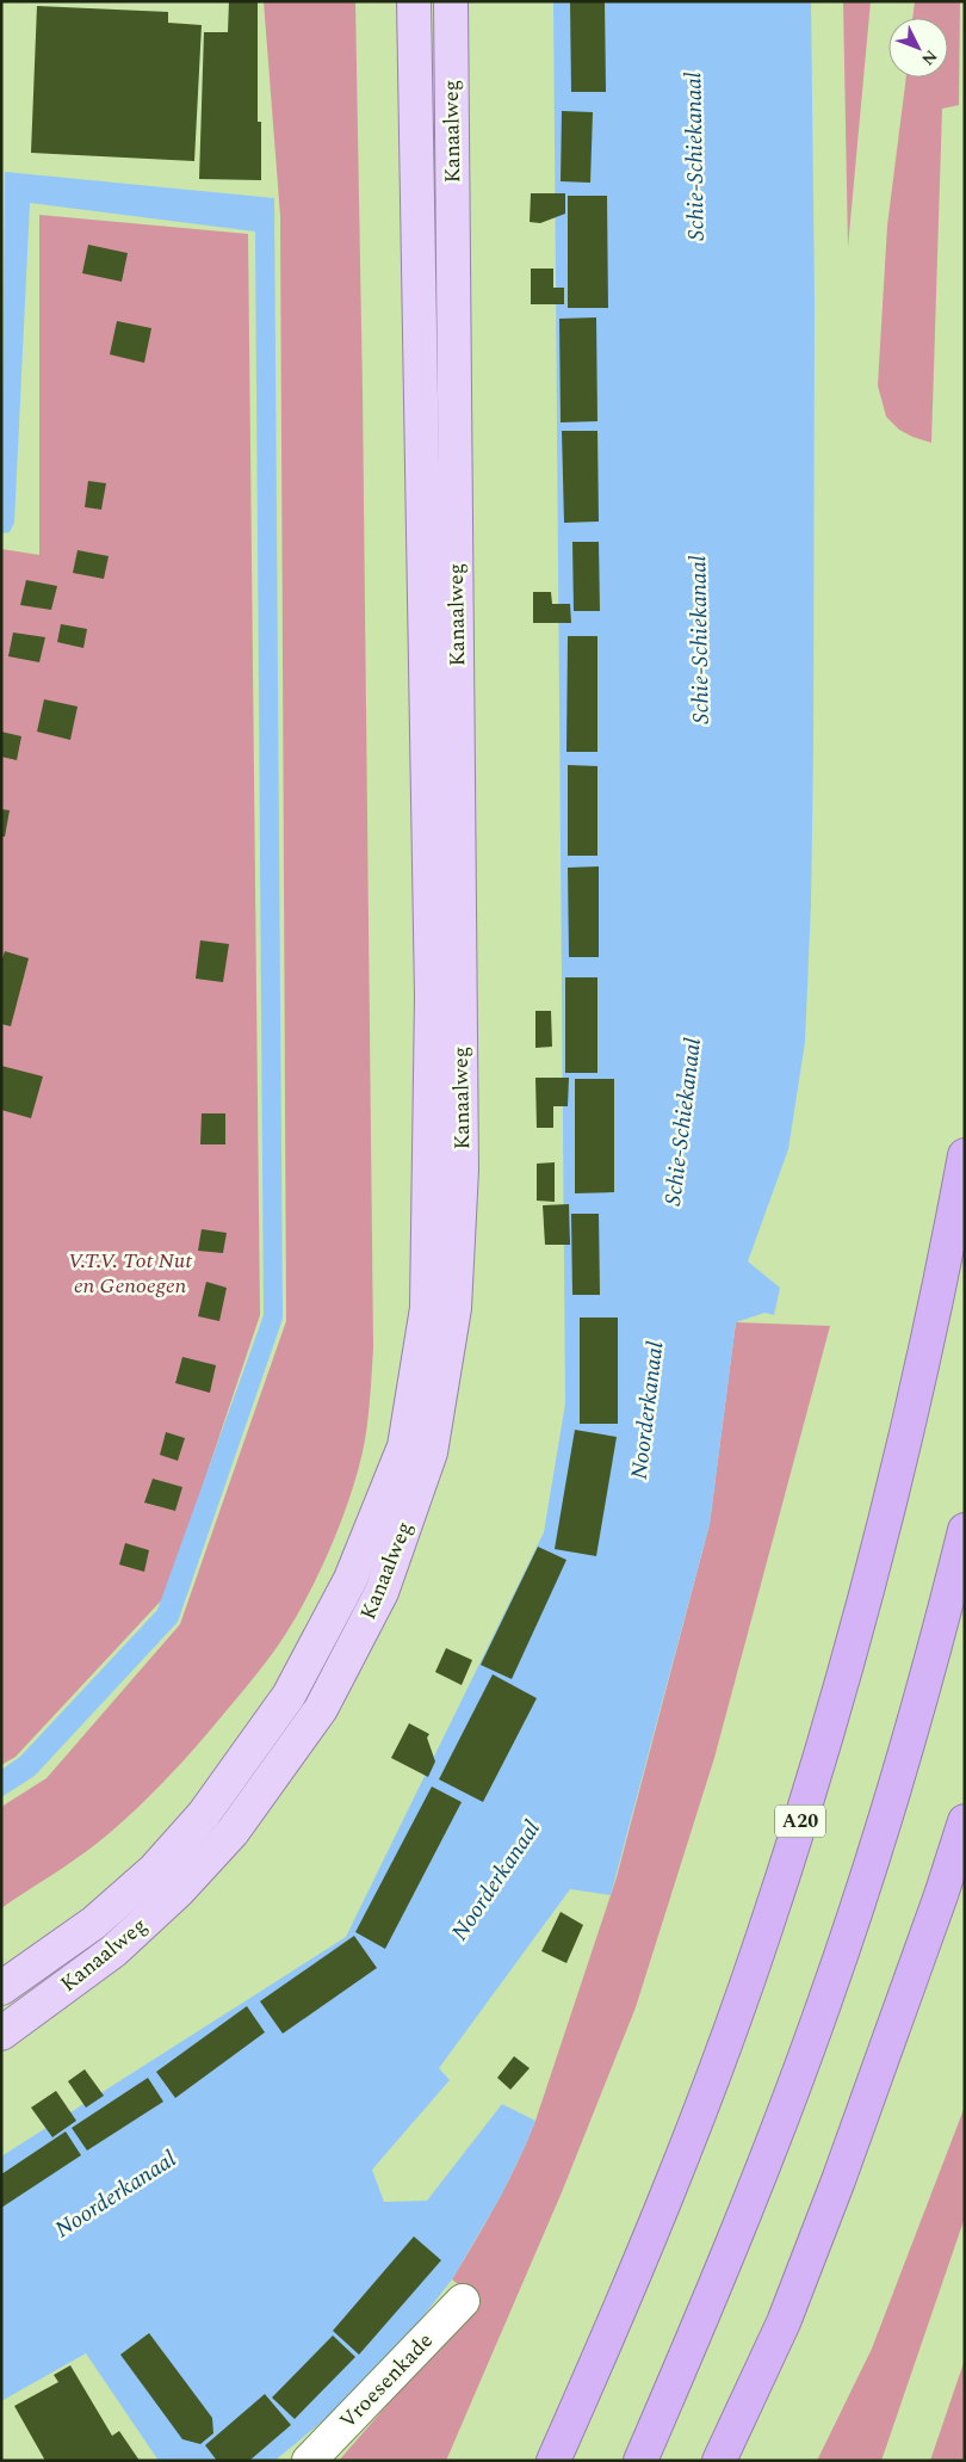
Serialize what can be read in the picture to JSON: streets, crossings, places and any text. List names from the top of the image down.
{
  "streets": {
    "highway": ["A20"],
    "main road": ["Kanaalweg"],
    "street": ["Vroesenkade"]
  },
  "water": ["Schie-Schiekanaal", "Noorderkanaal"],
  "parks": ["V.T.V. Tot Nut en Genoegen"],
  "north": "bottom right"
}
